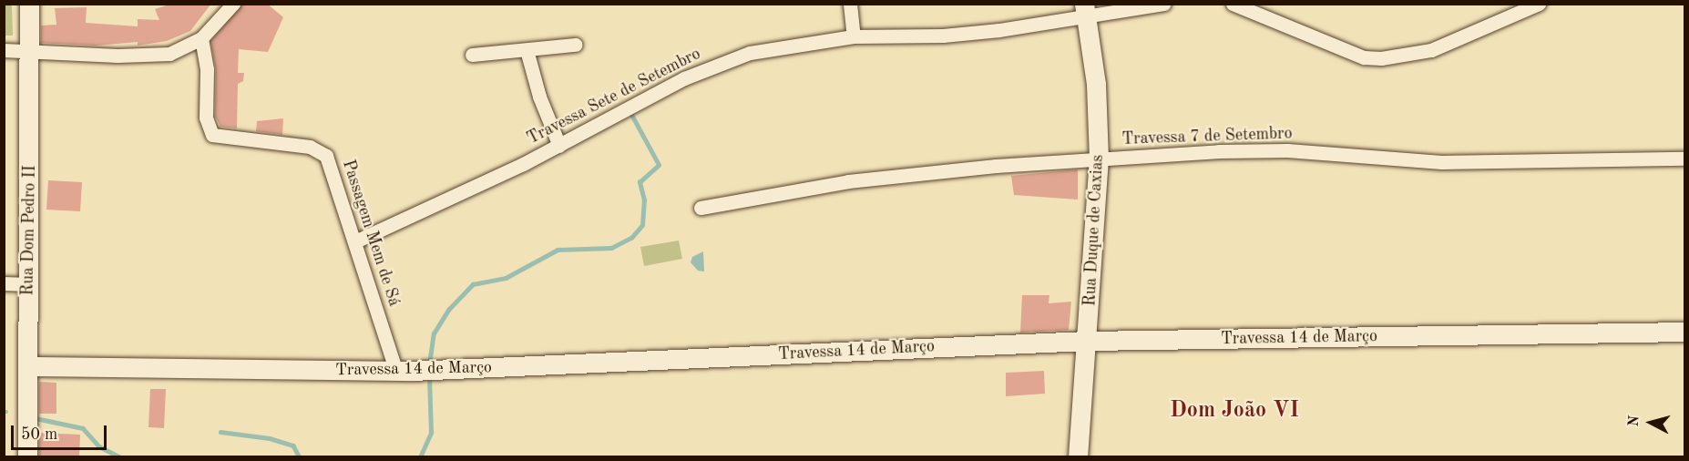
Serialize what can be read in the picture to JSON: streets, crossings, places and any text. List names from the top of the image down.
{
  "streets": {
    "street": [
      "Travessa Sete de Setembro",
      "Travessa 7 de Setembro",
      "Rua Dom Pedro II",
      "Rua Duque de Caxias",
      "Passagem Mem de Sá",
      "Travessa 14 de Março"
    ]
  },
  "crossings": [
    ["Travessa Sete de Setembro", "Rua Duque de Caxias"],
    ["Travessa Sete de Setembro", "Passagem Mem de Sá"],
    ["Travessa 7 de Setembro", "Rua Duque de Caxias"],
    ["Rua Dom Pedro II", "Travessa 14 de Março"],
    ["Rua Duque de Caxias", "Travessa 14 de Março"],
    ["Passagem Mem de Sá", "Travessa 14 de Março"]
  ],
  "districts": ["Dom João VI"],
  "scale_bar": "50 m",
  "north": "left"
}
